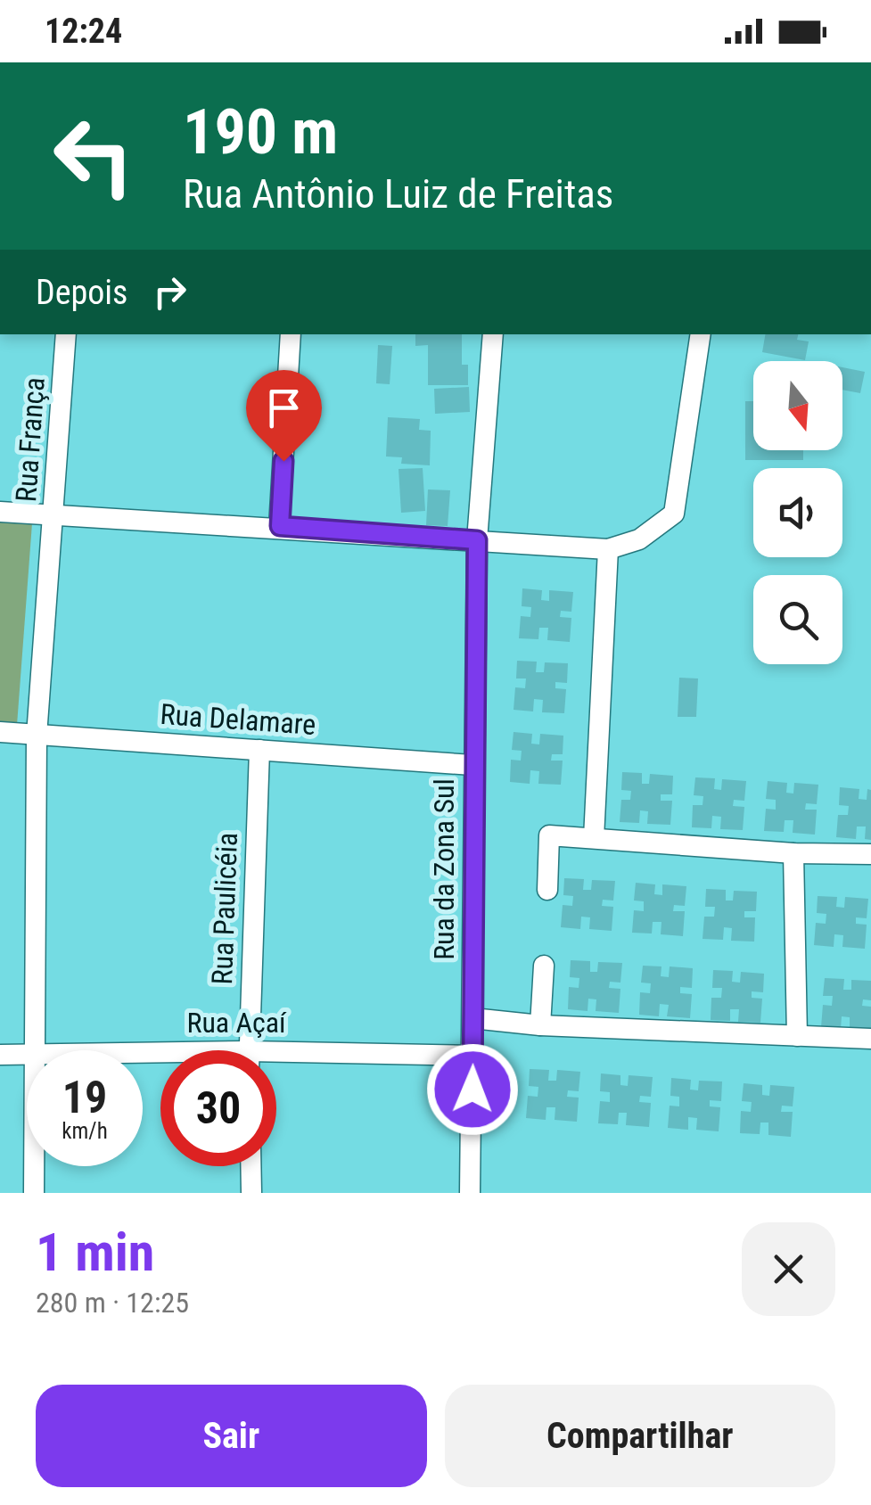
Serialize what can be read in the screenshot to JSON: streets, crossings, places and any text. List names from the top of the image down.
{
  "streets": {
    "street": [
      "Rua França",
      "Rua Delamare",
      "Rua da Zona Sul",
      "Rua Paulicéia",
      "Rua Açaí"
    ]
  },
  "crossings": [
    ["Rua França", "Rua Delamare"],
    ["Rua Delamare", "Rua da Zona Sul"],
    ["Rua Delamare", "Rua Paulicéia"],
    ["Rua da Zona Sul", "Rua Açaí"]
  ],
  "north": "bottom",
  "page": {
    "status": "12:24",
    "turn": ["190 m", "Rua Antônio Luiz de Freitas"],
    "then": "Depois",
    "speed": "19 km/h",
    "limit": "30",
    "heading": ["1 min", "280 m · 12:25"],
    "buttons": ["Sair", "Compartilhar"]
  }
}
